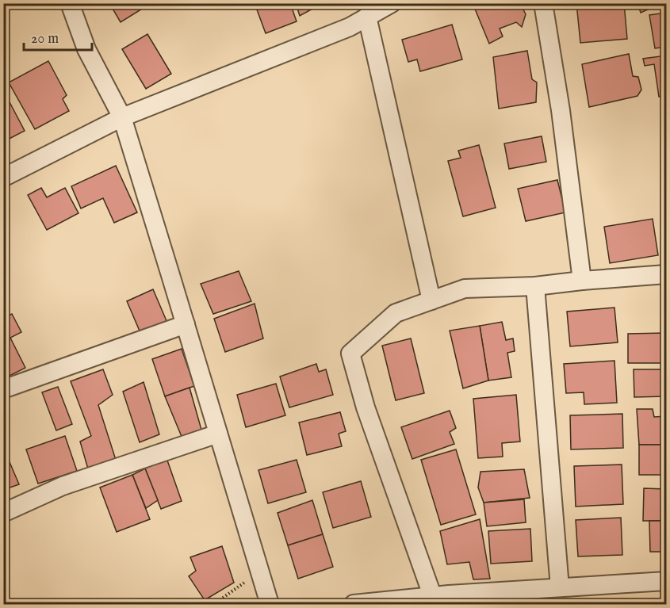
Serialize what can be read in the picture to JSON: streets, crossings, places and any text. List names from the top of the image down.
{
  "scale_bar": "20 m"
}
